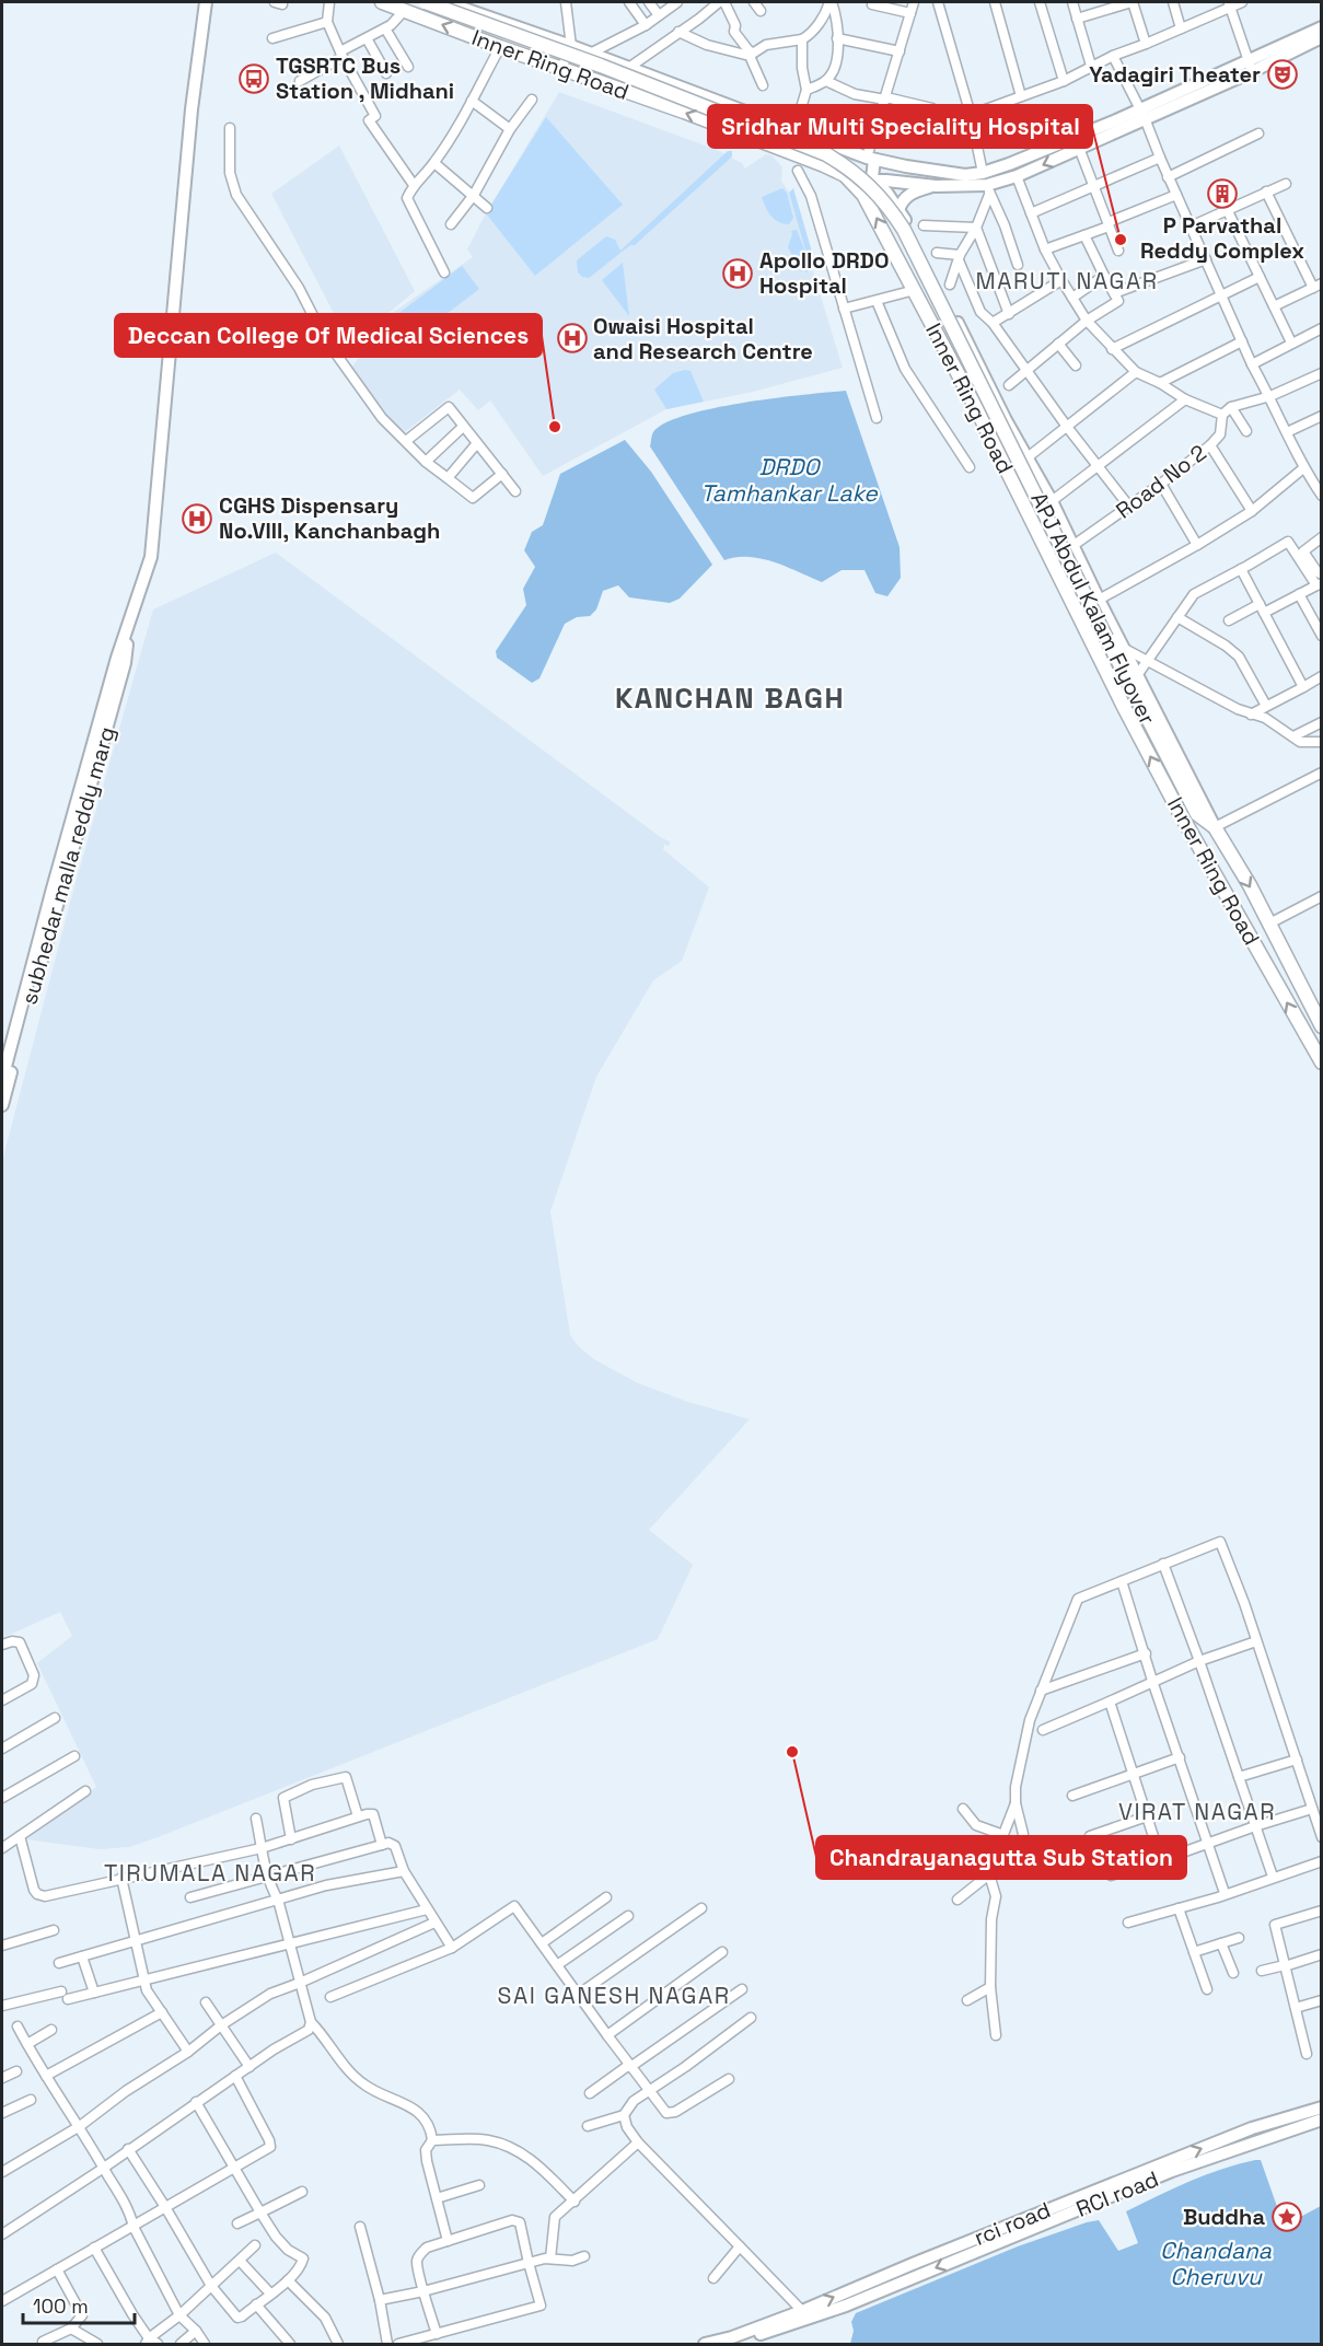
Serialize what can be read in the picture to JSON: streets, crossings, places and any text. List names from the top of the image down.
{
  "streets": {
    "highway": ["Inner Ring Road", "APJ Abdul Kalam Flyover"],
    "main road": ["subhedar malla reddy marg", "RCI road", "rci road"],
    "street": ["Road No 2"]
  },
  "crossings": [
    ["Inner Ring Road", "Road No 2"],
    ["Inner Ring Road", "APJ Abdul Kalam Flyover"],
    ["RCI road", "rci road"]
  ],
  "one_way": ["RCI road", "rci road"],
  "districts": [
    "MARUTI NAGAR",
    "KANCHAN BAGH",
    "VIRAT NAGAR",
    "TIRUMALA NAGAR",
    "SAI GANESH NAGAR"
  ],
  "water": ["DRDO Tamhankar Lake", "Chandana Cheruvu"],
  "places": {
    "theatre": ["Yadagiri Theater"],
    "bus stop": ["TGSRTC Bus Station , Midhani"],
    "building": ["P Parvathal Reddy Complex"],
    "other": ["Sridhar Multi Speciality Hospital", "Deccan College Of Medical Sciences", "Chandrayanagutta Sub Station"],
    "hospital": ["Apollo DRDO Hospital", "Owaisi Hospital and Research Centre", "CGHS Dispensary No.VIII, Kanchanbagh"],
    "place": ["Buddha"]
  },
  "scale_bar": "100 m"
}
